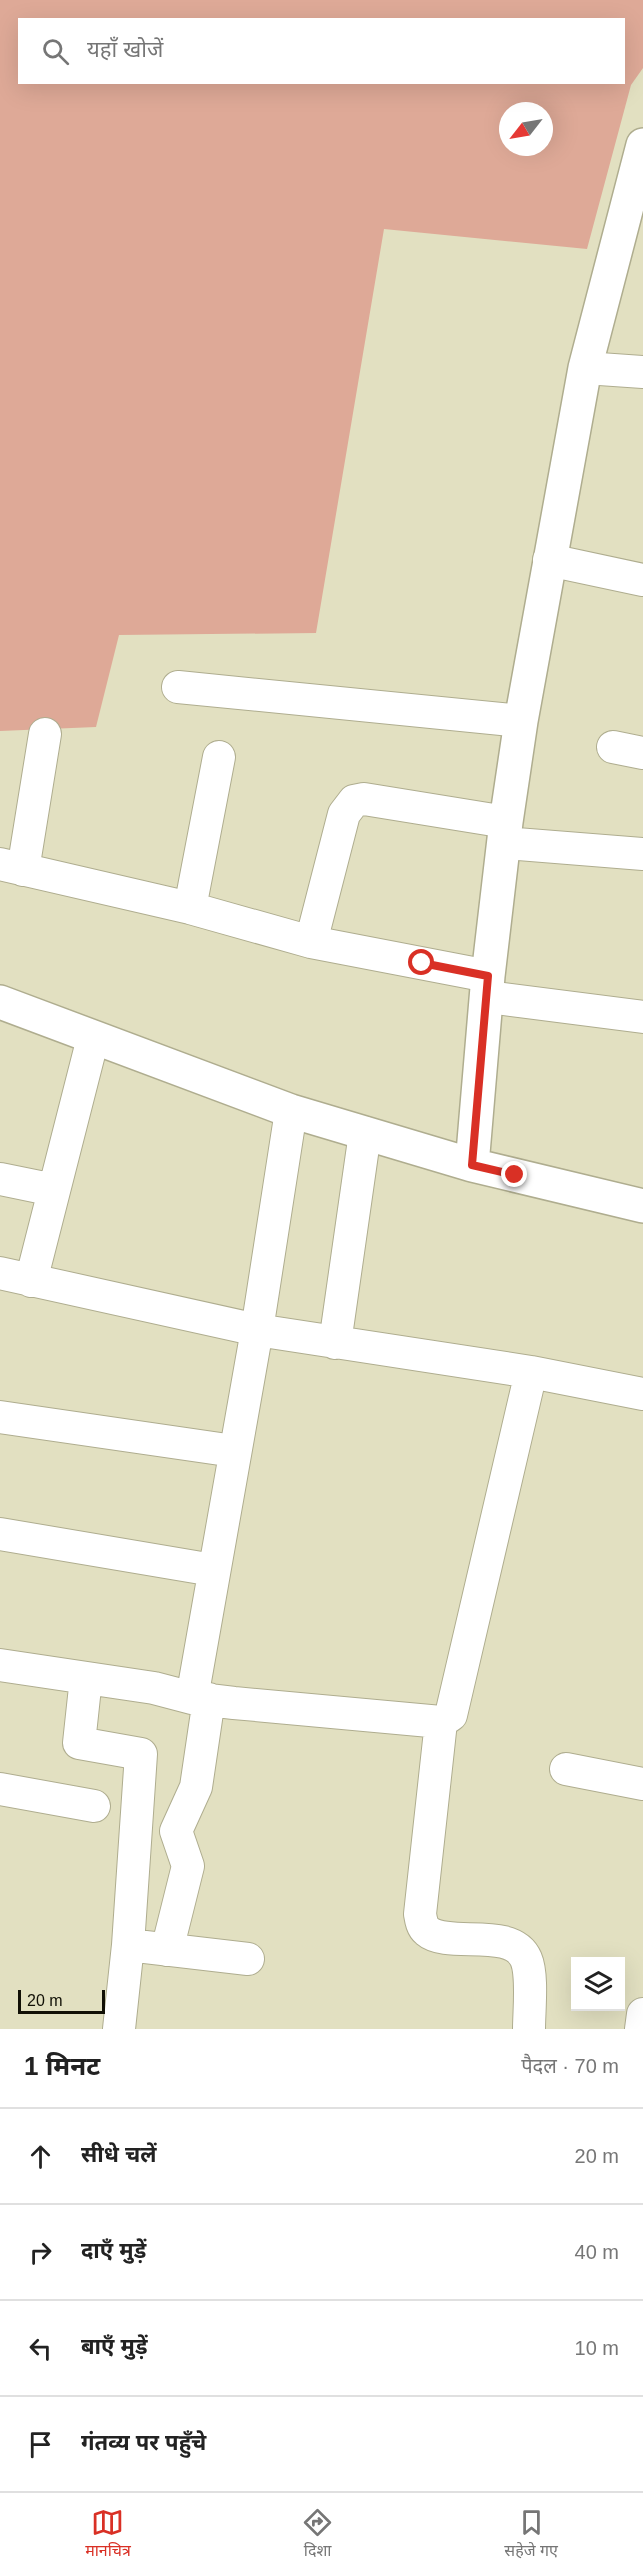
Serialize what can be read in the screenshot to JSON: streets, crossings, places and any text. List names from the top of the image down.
{
  "scale_bar": "20 m",
  "north": "bottom left",
  "page": {
    "search": "यहाँ खोजें",
    "scale": "20 m",
    "heading": ["1 मिनट", "पैदल · 70 m"],
    "list": [
      ["सीधे चलें", "20 m"],
      ["दाएँ मुड़ें", "40 m"],
      ["बाएँ मुड़ें", "10 m"],
      "गंतव्य पर पहुँचे"
    ],
    "nav": ["मानचित्र", "दिशा", "सहेजे गए"]
  }
}
